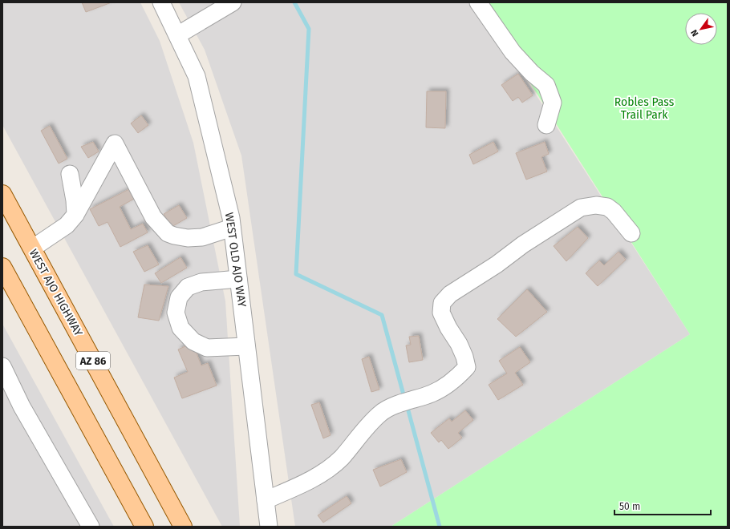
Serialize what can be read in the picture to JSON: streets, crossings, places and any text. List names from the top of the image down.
{
  "streets": {
    "main road": ["WEST AJO HIGHWAY", "AZ 86"],
    "street": ["WEST OLD AJO WAY"]
  },
  "parks": ["Robles Pass Trail Park"],
  "scale_bar": "50 m",
  "north": "bottom left"
}
